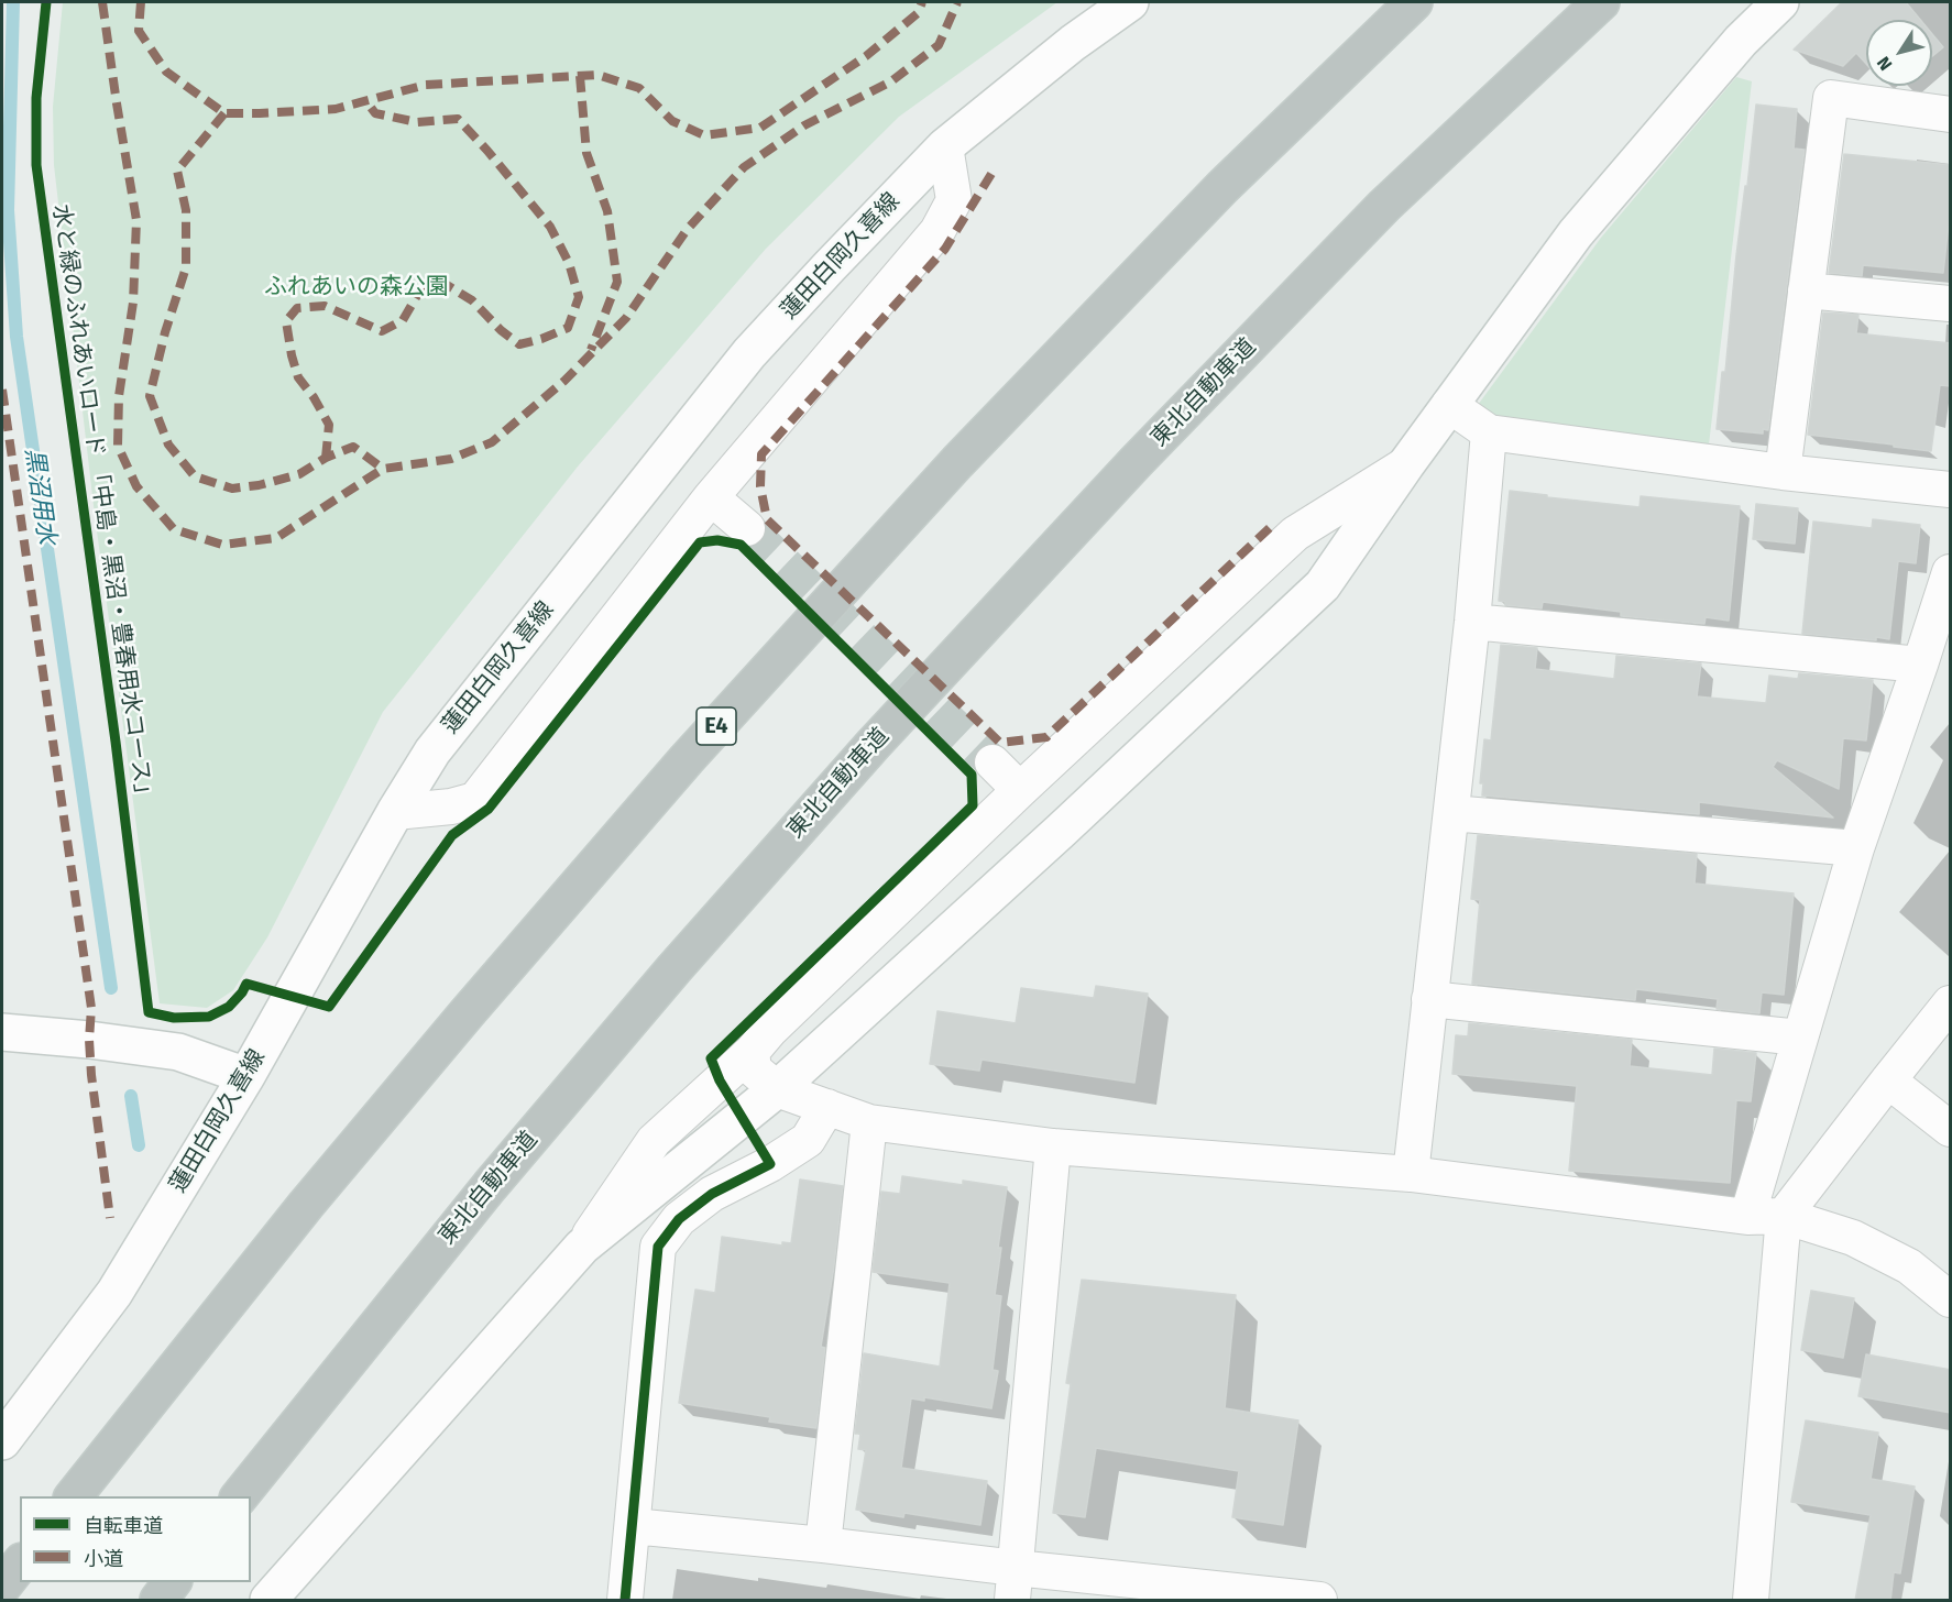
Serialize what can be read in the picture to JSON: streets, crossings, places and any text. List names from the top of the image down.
{
  "streets": {
    "highway": ["東北自動車道", "E4"],
    "street": ["蓮田白岡久喜線"],
    "cycle path": ["水と緑のふれあいロード 「中島・黒沼・豊春用水コース」"]
  },
  "water": ["黒沼用水"],
  "parks": ["ふれあいの森公園"],
  "legend": ["自転車道", "小道"],
  "north": "bottom left"
}
